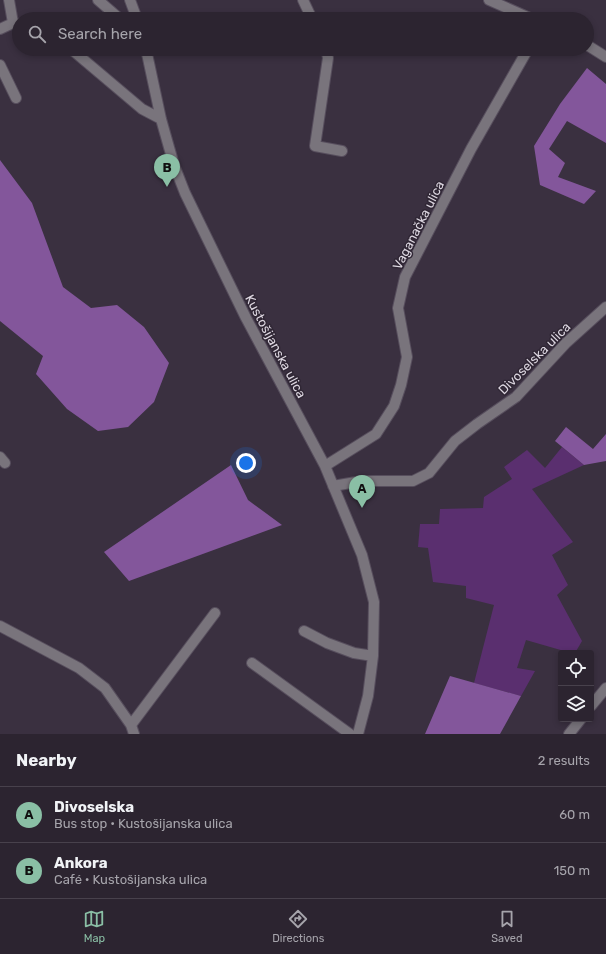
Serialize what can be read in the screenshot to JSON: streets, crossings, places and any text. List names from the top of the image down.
{
  "streets": {
    "street": ["Vaganačka ulica", "Kustošijanska ulica", "Divoselska ulica"]
  },
  "crossings": [
    ["Vaganačka ulica", "Kustošijanska ulica"],
    ["Kustošijanska ulica", "Divoselska ulica"]
  ],
  "page": {
    "search": "Search here",
    "pins": ["B", "A"],
    "heading": ["Nearby", "2 results"],
    "list": [
      {
        "mark": "A",
        "name": "Divoselska",
        "note": "Bus stop · Kustošijanska ulica",
        "value": "60 m"
      },
      {
        "mark": "B",
        "name": "Ankora",
        "note": "Café · Kustošijanska ulica",
        "value": "150 m"
      }
    ],
    "nav": ["Map", "Directions", "Saved"]
  }
}
